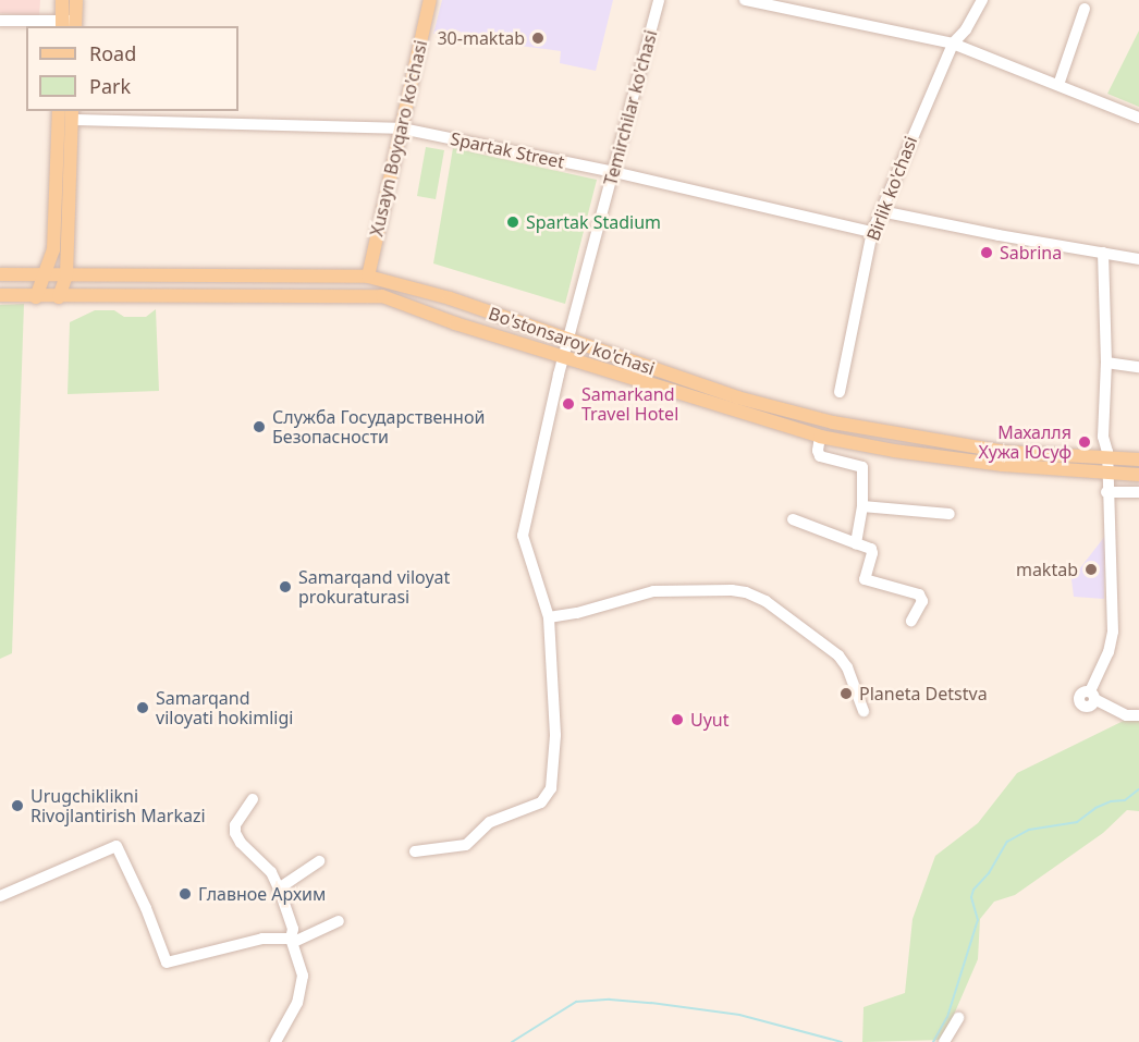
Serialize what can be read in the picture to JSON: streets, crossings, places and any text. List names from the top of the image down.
{
  "streets": {
    "main road": ["Xusayn Boyqaro ko'chasi", "Bo'stonsaroy ko'chasi"],
    "street": ["Temirchilar ko'chasi", "Spartak Street", "Birlik ko'chasi"]
  },
  "crossings": [
    ["Temirchilar ko'chasi", "Spartak Street"],
    ["Temirchilar ko'chasi", "Bo'stonsaroy ko'chasi"],
    ["Xusayn Boyqaro ko'chasi", "Spartak Street"],
    ["Xusayn Boyqaro ko'chasi", "Bo'stonsaroy ko'chasi"],
    ["Spartak Street", "Birlik ko'chasi"]
  ],
  "places": [
    "30-maktab",
    "Spartak Stadium",
    "Sabrina",
    "Samarkand Travel Hotel",
    "Служба Государственной Безопасности",
    "Махалля Хужа Юсуф",
    "maktab",
    "Samarqand viloyat prokuraturasi",
    "Planeta Detstva",
    "Samarqand viloyati hokimligi",
    "Uyut",
    "Urugchiklikni Rivojlantirish Markazi",
    "Главное Архим"
  ],
  "legend": ["Road", "Park"]
}
